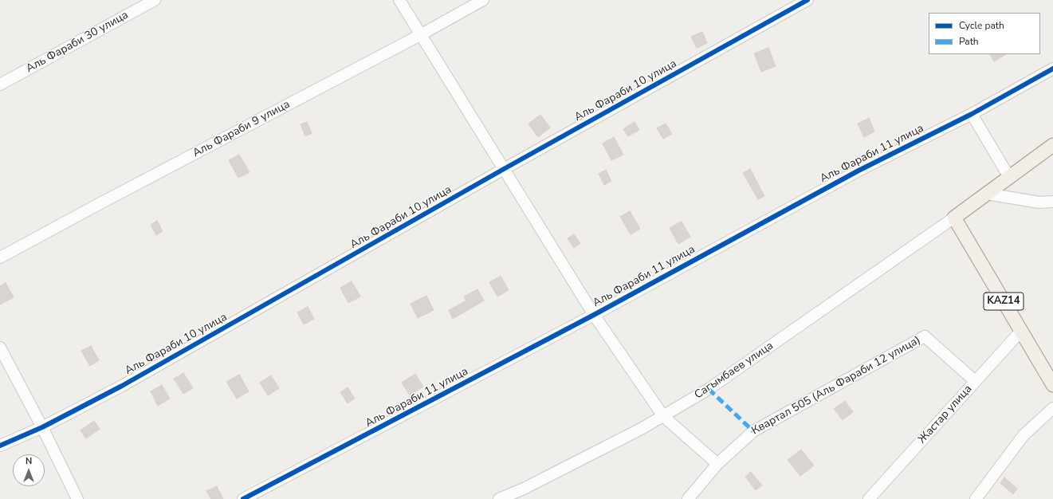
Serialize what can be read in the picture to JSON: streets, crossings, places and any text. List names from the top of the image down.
{
  "streets": {
    "main road": ["KAZ14"],
    "street": [
      "Аль Фараби 30 улица",
      "Аль Фараби 10 улица",
      "Аль Фараби 9 улица",
      "Аль Фараби 11 улица",
      "Сагымбаев улица",
      "Квартал 505 (Аль Фараби 12 улица)",
      "Жастар улица"
    ]
  },
  "crossings": [
    ["KAZ14", "Сагымбаев улица"],
    ["KAZ14", "Жастар улица"],
    ["Квартал 505 (Аль Фараби 12 улица)", "Жастар улица"]
  ],
  "legend": ["Cycle path", "Path"],
  "north": "top"
}
